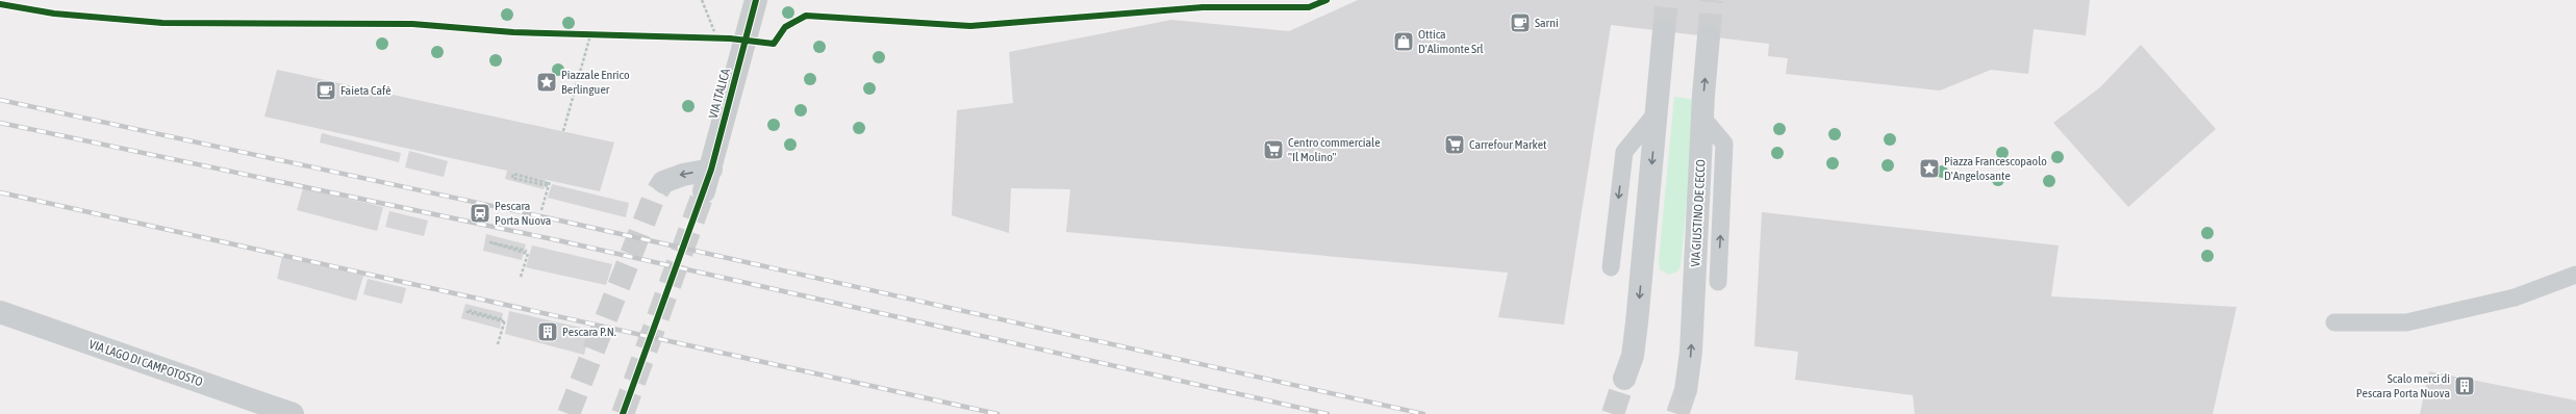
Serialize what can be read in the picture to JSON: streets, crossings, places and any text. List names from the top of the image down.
{
  "streets": {
    "street": ["VIA ITALICA", "VIA GIUSTINO DE CECCO", "VIA LAGO DI CAMPOTOSTO"]
  },
  "places": {
    "cafe": ["Sarni", "Faieta Cafè"],
    "shop": ["Ottica D'Alimonte Srl"],
    "place": ["Piazzale Enrico Berlinguer", "Piazza Francescopaolo D'Angelosante"],
    "supermarket": ["Carrefour Market", "Centro commerciale \"Il Molino\""],
    "station": ["Pescara Porta Nuova"],
    "building": ["Pescara P.N.", "Scalo merci di Pescara Porta Nuova"]
  }
}
